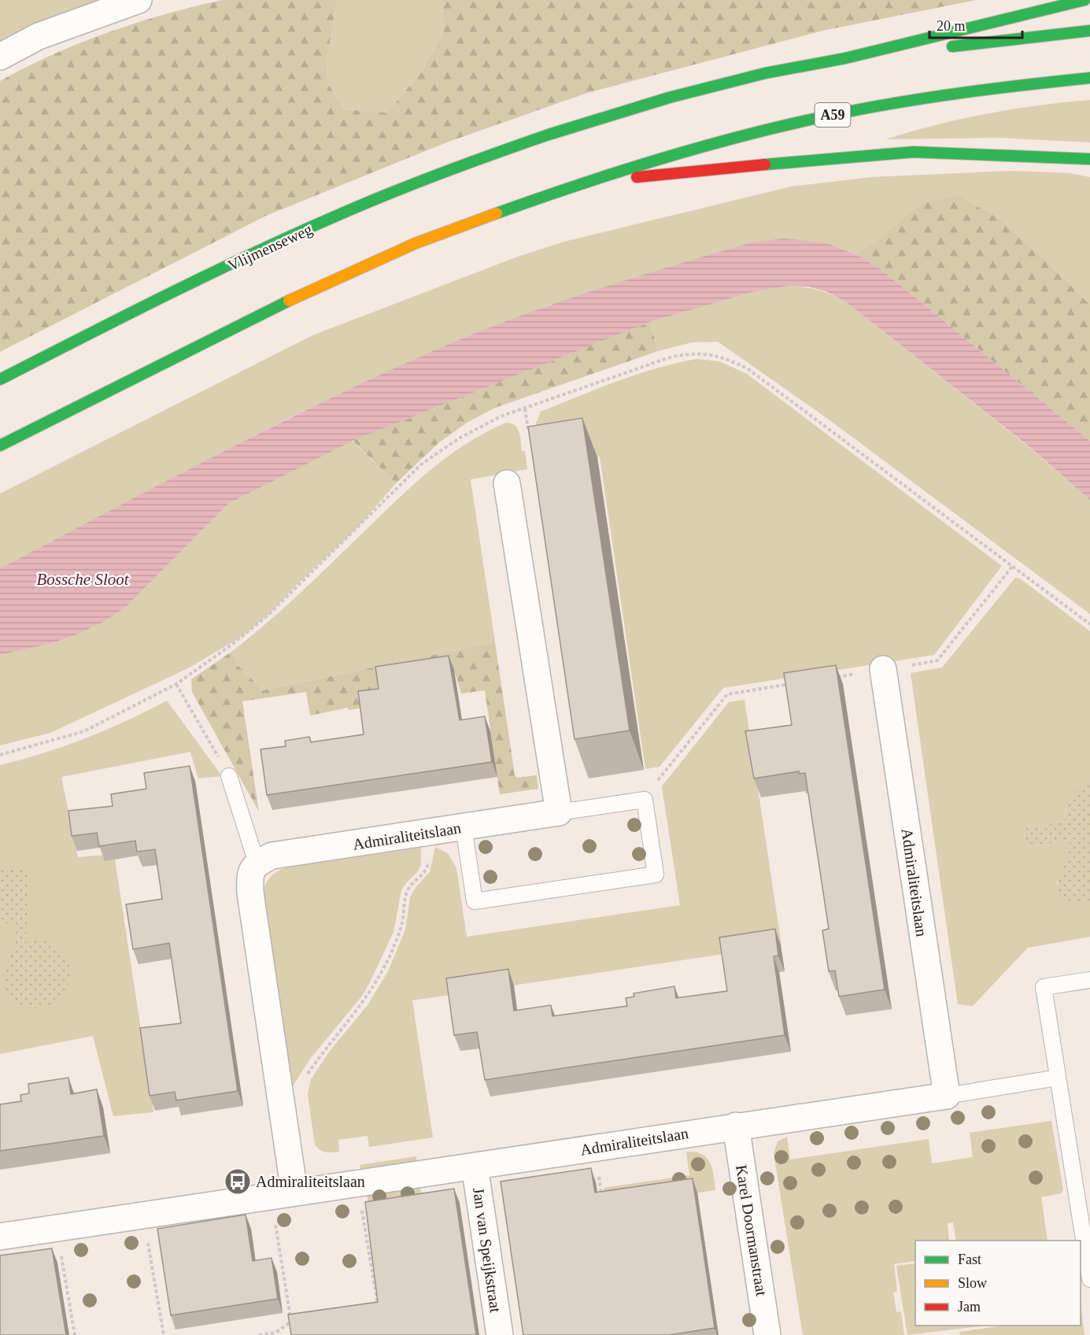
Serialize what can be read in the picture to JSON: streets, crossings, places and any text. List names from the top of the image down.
{
  "streets": {
    "main road": ["A59", "Vlijmenseweg"],
    "street": ["Admiraliteitslaan", "Karel Doormanstraat", "Jan van Speijkstraat"]
  },
  "crossings": [
    ["Admiraliteitslaan", "Karel Doormanstraat"],
    ["Admiraliteitslaan", "Jan van Speijkstraat"]
  ],
  "water": ["Bossche Sloot"],
  "places": {
    "bus stop": ["Admiraliteitslaan"]
  },
  "legend": ["Fast", "Slow", "Jam"],
  "scale_bar": "20 m"
}
